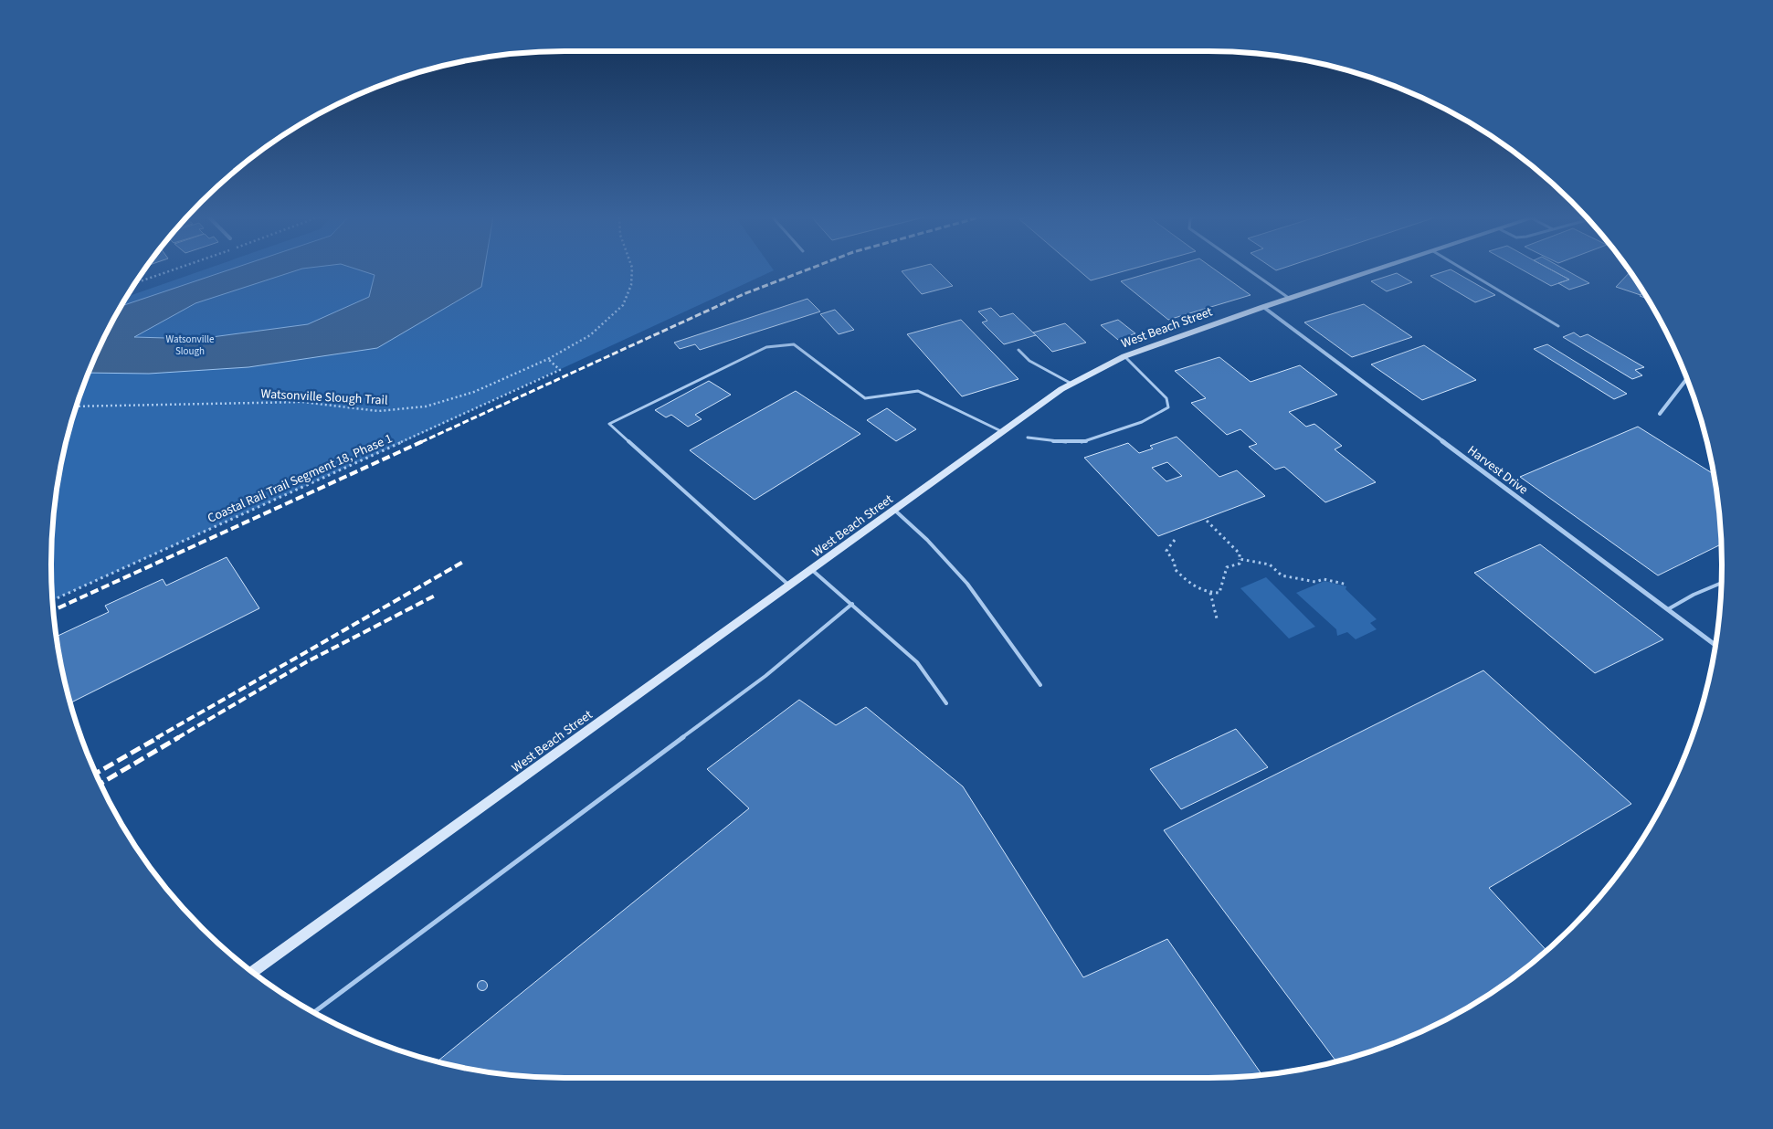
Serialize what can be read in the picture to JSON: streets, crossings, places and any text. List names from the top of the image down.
{
  "streets": {
    "main road": ["West Beach Street"],
    "street": ["Harvest Drive"],
    "path": ["Watsonville Slough Trail", "Coastal Rail Trail Segment 18, Phase 1"]
  },
  "crossings": [
    ["West Beach Street", "Harvest Drive"],
    ["Watsonville Slough Trail", "Coastal Rail Trail Segment 18, Phase 1"]
  ],
  "parks": ["Watsonville Slough"]
}
